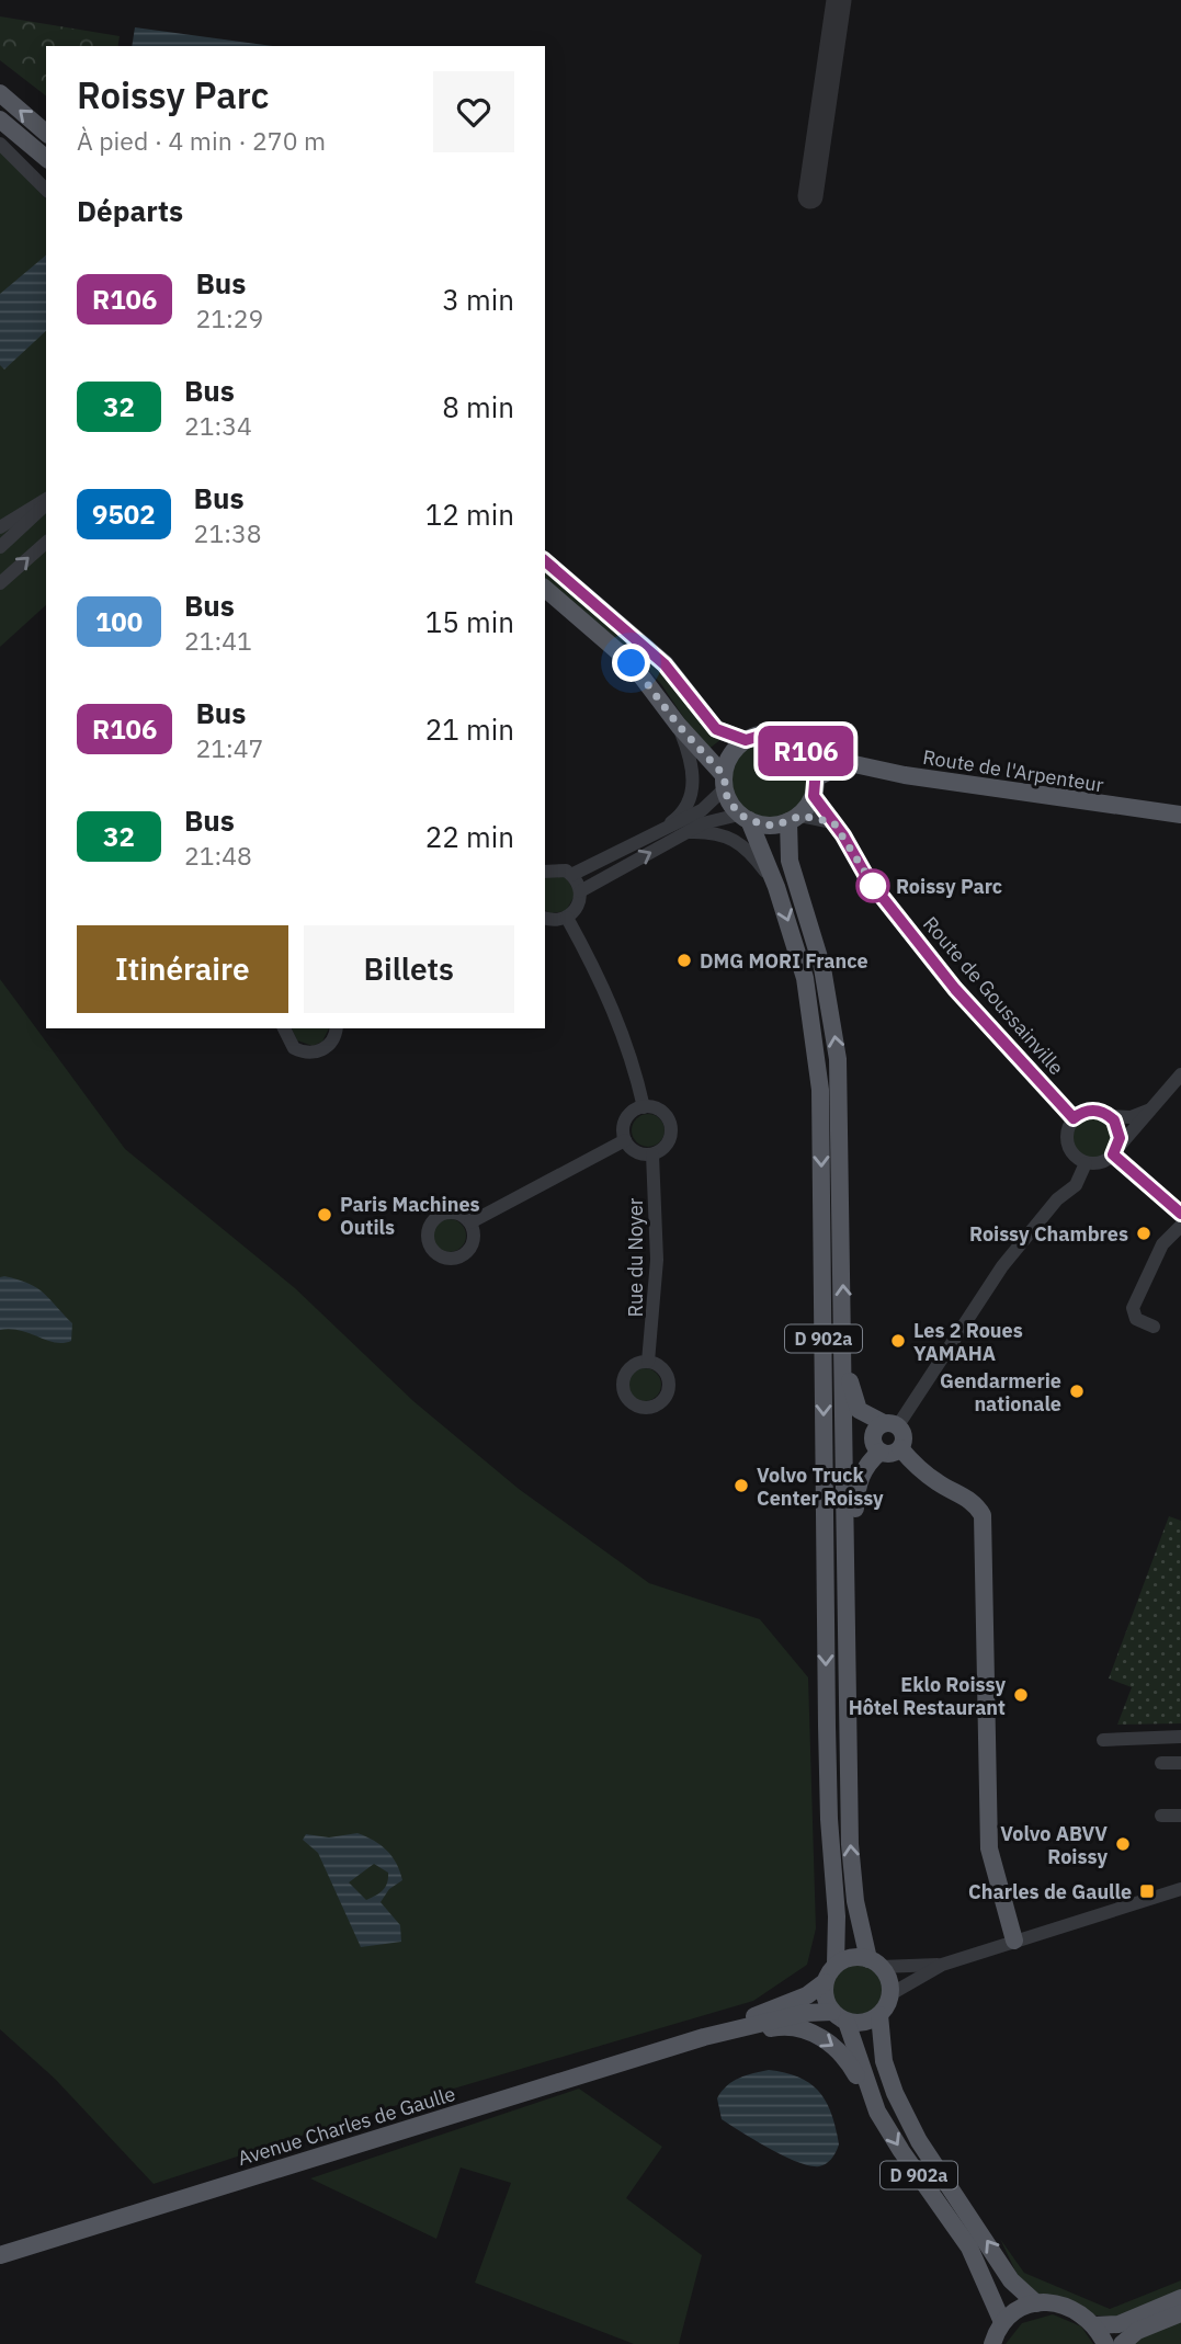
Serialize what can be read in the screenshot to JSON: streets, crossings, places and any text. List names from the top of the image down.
{
  "streets": {
    "main road": ["Route de l'Arpenteur", "D 902a", "Avenue Charles de Gaulle"],
    "street": ["Route de Goussainville", "Rue du Noyer"]
  },
  "crossings": [
    ["Route de l'Arpenteur", "Route de Goussainville"],
    ["Route de l'Arpenteur", "D 902a"],
    ["Route de Goussainville", "D 902a"],
    ["D 902a", "Avenue Charles de Gaulle"]
  ],
  "places": {
    "other": [
      "Roissy Parc",
      "DMG MORI France",
      "Paris Machines Outils",
      "Roissy Chambres",
      "Les 2 Roues YAMAHA",
      "Gendarmerie nationale",
      "Volvo Truck Center Roissy",
      "Eklo Roissy Hôtel Restaurant",
      "Volvo ABVV Roissy"
    ],
    "transit": ["Charles de Gaulle"]
  },
  "lines": ["bus line R106"],
  "page": {
    "on_map": "R106",
    "heading": [
      ["Roissy Parc", "À pied · 4 min · 270 m"],
      "Départs"
    ],
    "list": [
      {
        "mark": "R106",
        "name": "Bus",
        "note": "21:29",
        "value": "3 min"
      },
      {
        "mark": "32",
        "name": "Bus",
        "note": "21:34",
        "value": "8 min"
      },
      {
        "mark": "9502",
        "name": "Bus",
        "note": "21:38",
        "value": "12 min"
      },
      {
        "mark": "100",
        "name": "Bus",
        "note": "21:41",
        "value": "15 min"
      },
      {
        "mark": "R106",
        "name": "Bus",
        "note": "21:47",
        "value": "21 min"
      },
      {
        "mark": "32",
        "name": "Bus",
        "note": "21:48",
        "value": "22 min"
      }
    ],
    "buttons": ["Itinéraire", "Billets"]
  }
}
